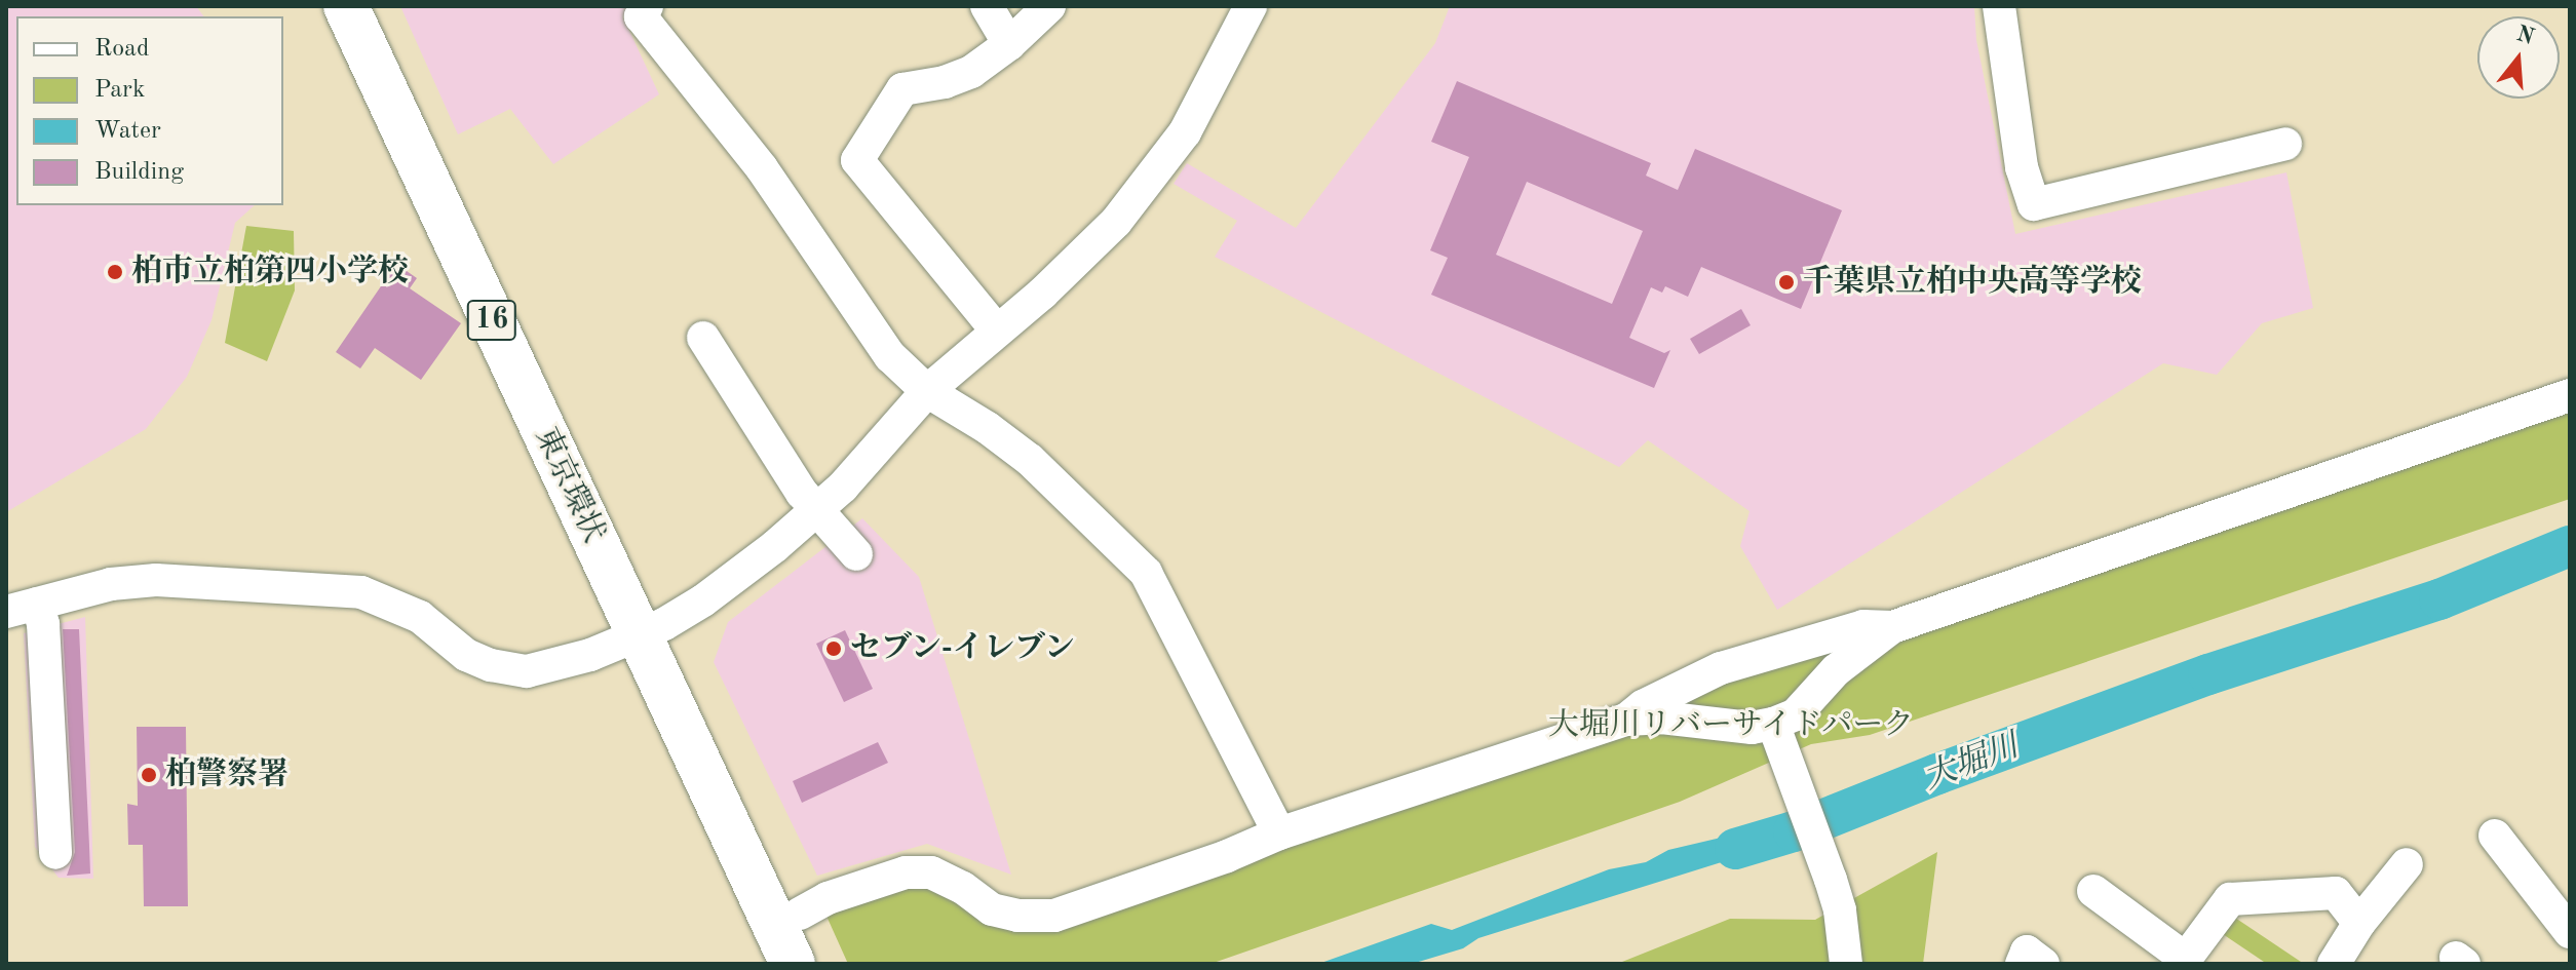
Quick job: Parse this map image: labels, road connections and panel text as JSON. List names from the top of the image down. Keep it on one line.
{"streets":{"highway":["16","東京環状"]},"water":["大堀川"],"parks":["大堀川リバーサイドパーク"],"places":["柏市立柏第四小学校","千葉県立柏中央高等学校","セブン-イレブン","柏警察署"],"legend":["Road","Park","Water","Building"],"north":"top"}
